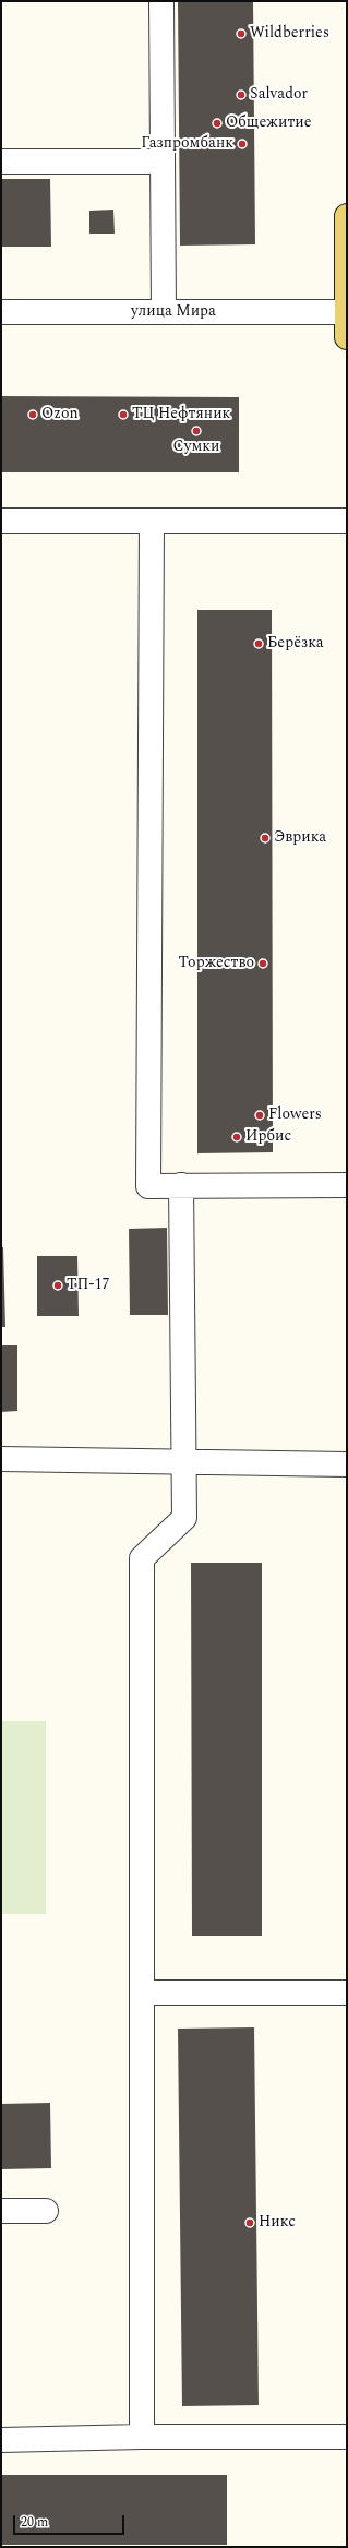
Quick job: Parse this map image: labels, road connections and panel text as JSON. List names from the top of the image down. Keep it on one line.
{"streets":{"street":["улица Мира"]},"places":["Wildberries","Salvador","Общежитие","Газпромбанк","Ozon","ТЦ Нефтяник","Сумки","Берёзка","Эврика","Торжество","Flowers","Ирбис","ТП-17","Никс"],"scale_bar":"20 m"}
